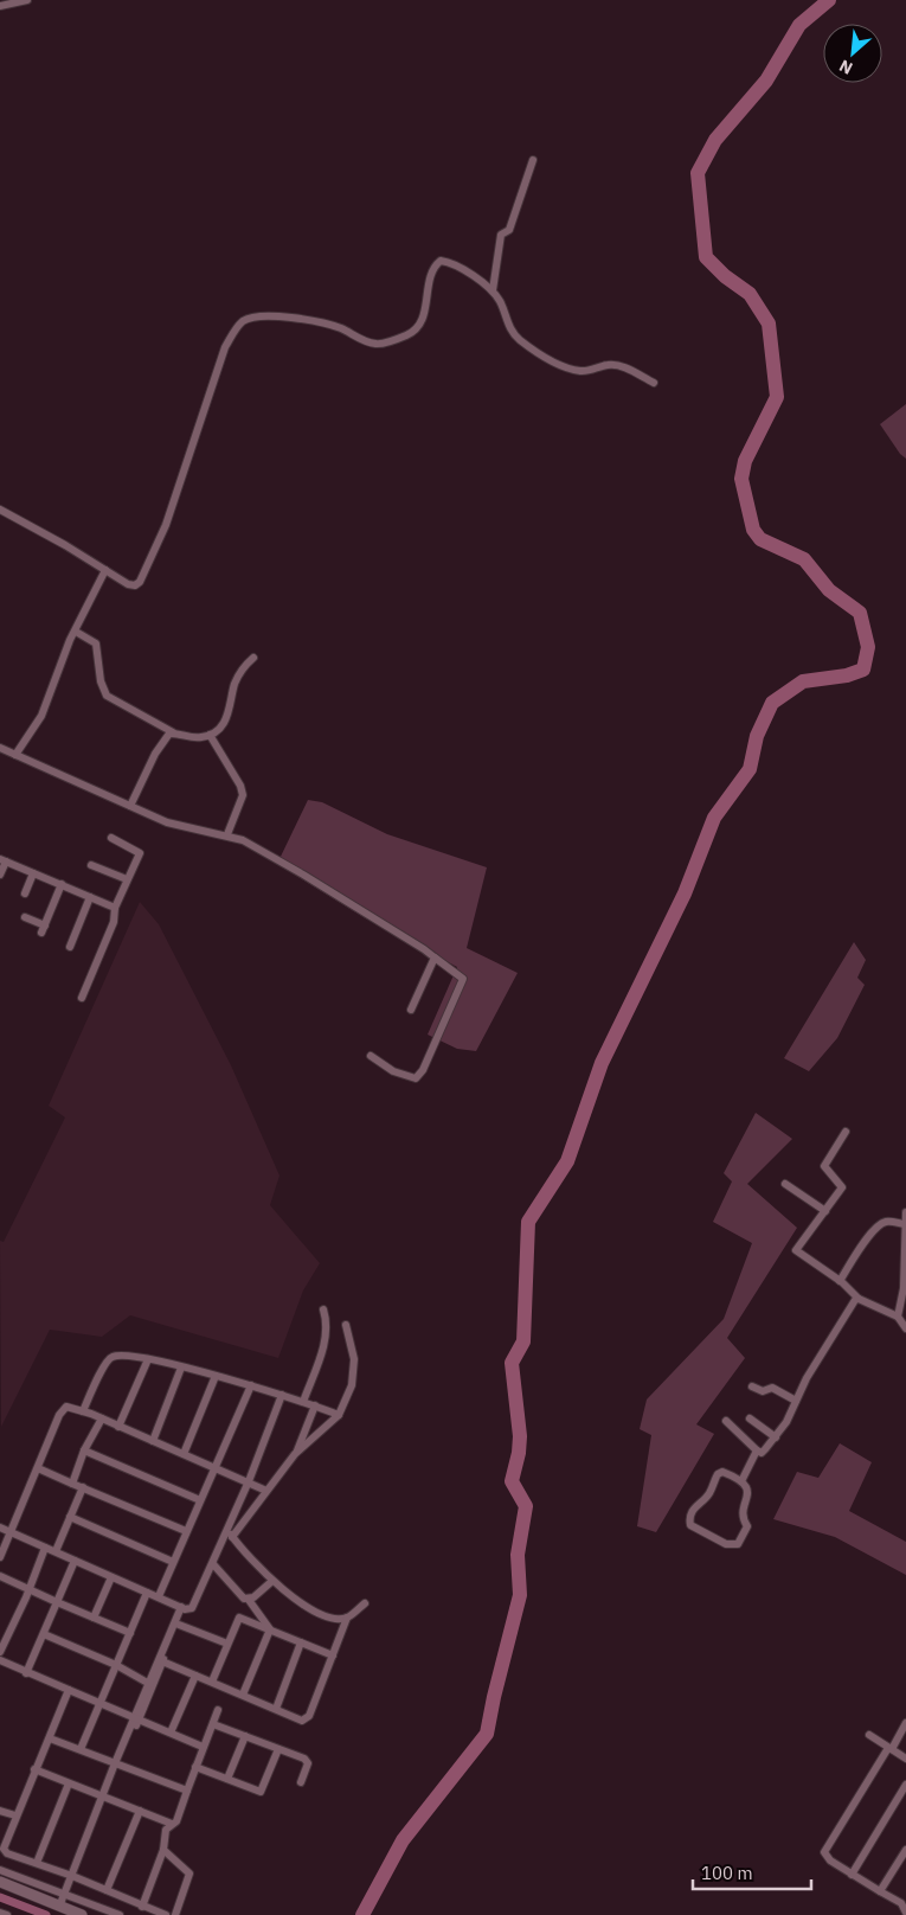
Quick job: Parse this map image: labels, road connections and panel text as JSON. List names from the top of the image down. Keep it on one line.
{"scale_bar":"100 m","north":"bottom left"}
